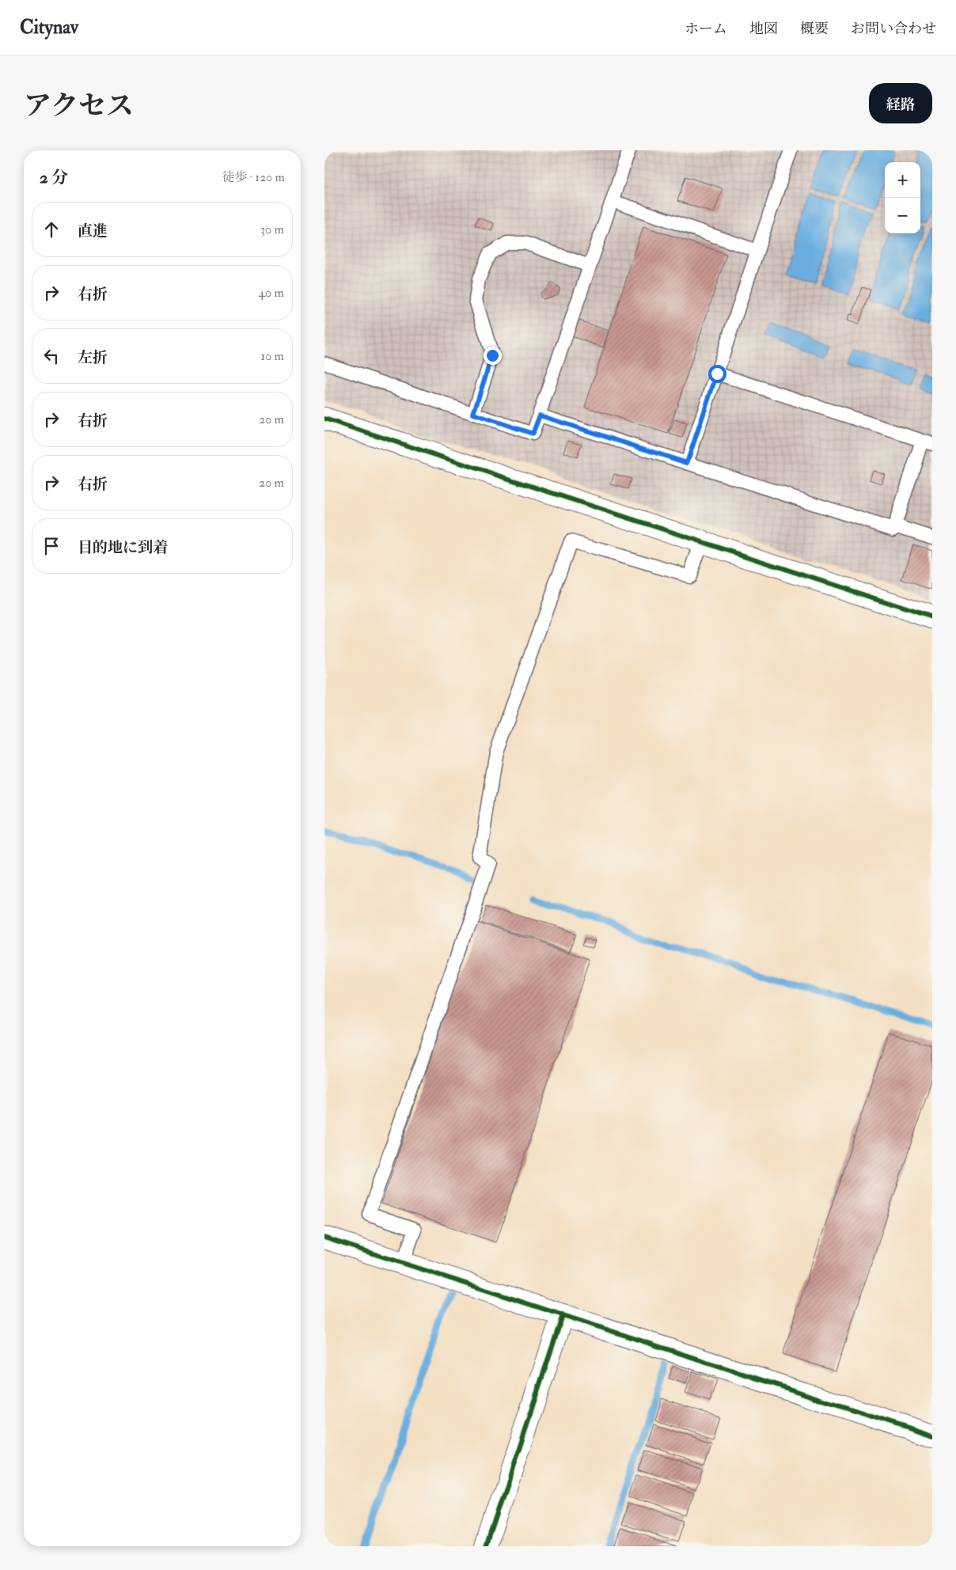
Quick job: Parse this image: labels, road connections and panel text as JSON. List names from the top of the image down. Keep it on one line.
{"page":{"header":"Citynav","nav":["ホーム","地図","概要","お問い合わせ"],"title":"アクセス","buttons":"経路","heading":["2 分","徒歩 · 120 m"],"map_buttons":["+","−"],"list":[["直進","30 m"],["右折","40 m"],["左折","10 m"],["右折","20 m"],["右折","20 m"],"目的地に到着"]}}
